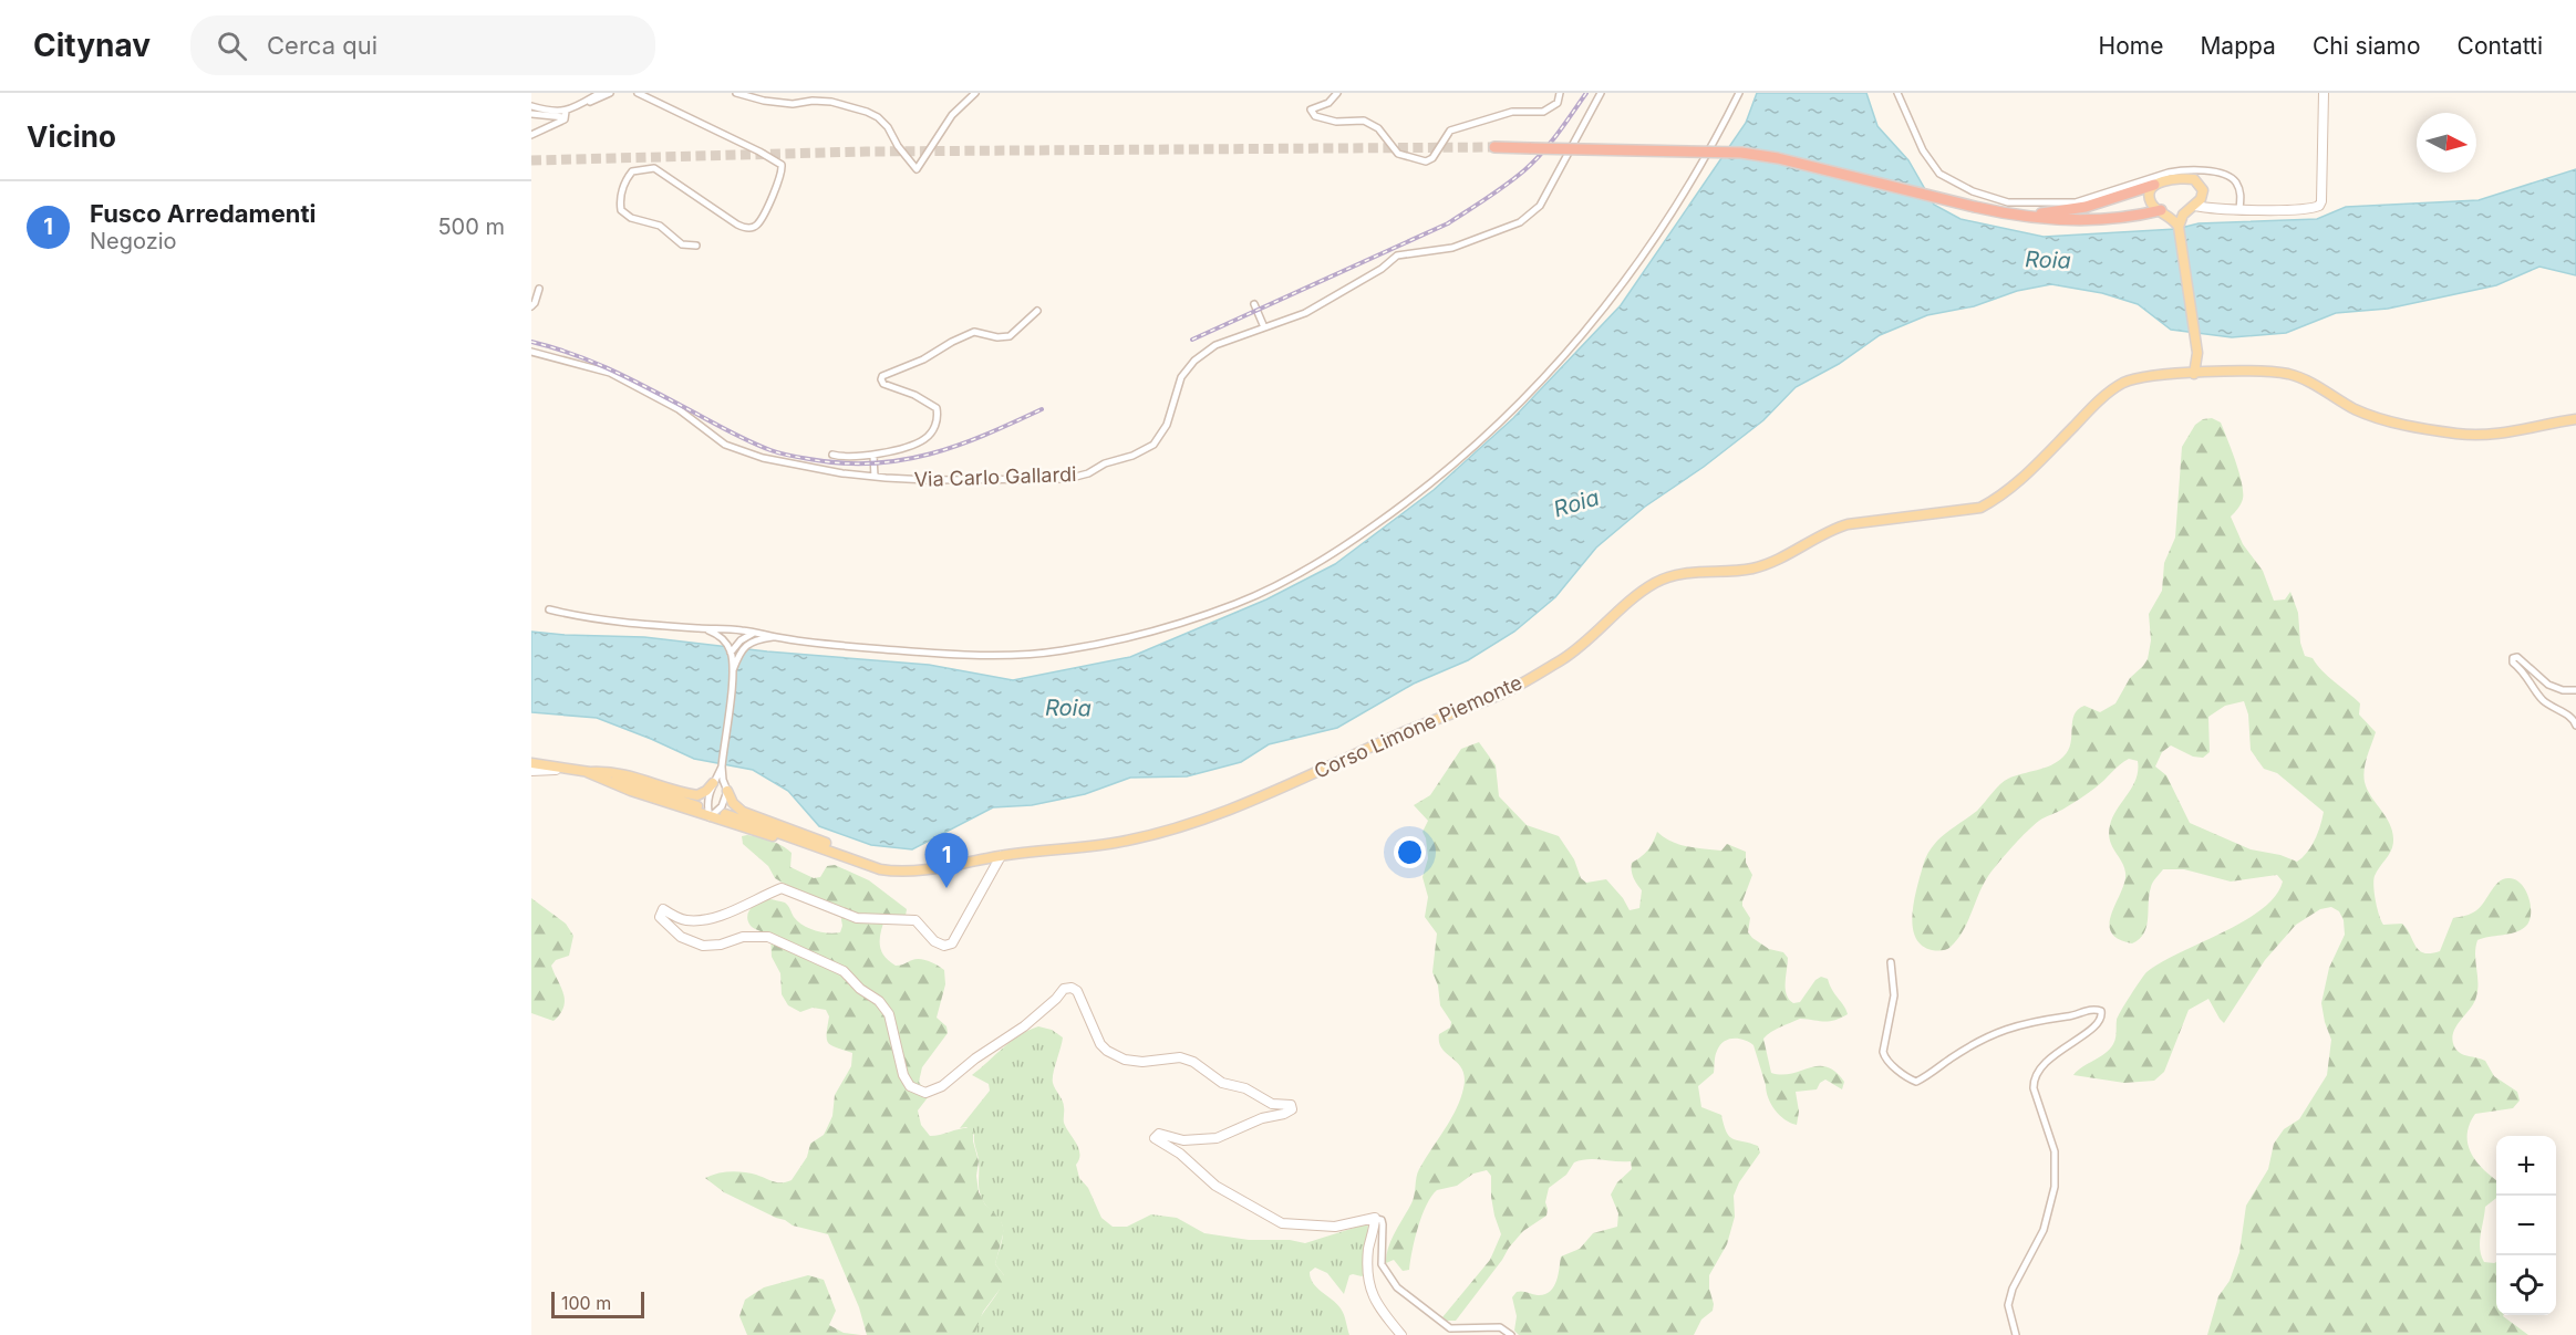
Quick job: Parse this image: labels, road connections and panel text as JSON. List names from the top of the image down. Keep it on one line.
{"streets":{"main road":["Corso Limone Piemonte"],"street":["Via Carlo Gallardi"]},"water":["Roia"],"scale_bar":"100 m","north":"right","page":{"header":"Citynav","search":"Cerca qui","nav":["Home","Mappa","Chi siamo","Contatti"],"heading":"Vicino","list":[{"mark":"1","name":"Fusco Arredamenti","note":"Negozio","value":"500 m"}],"pins":"1","map_buttons":["+","−"],"scale":"100 m"}}
